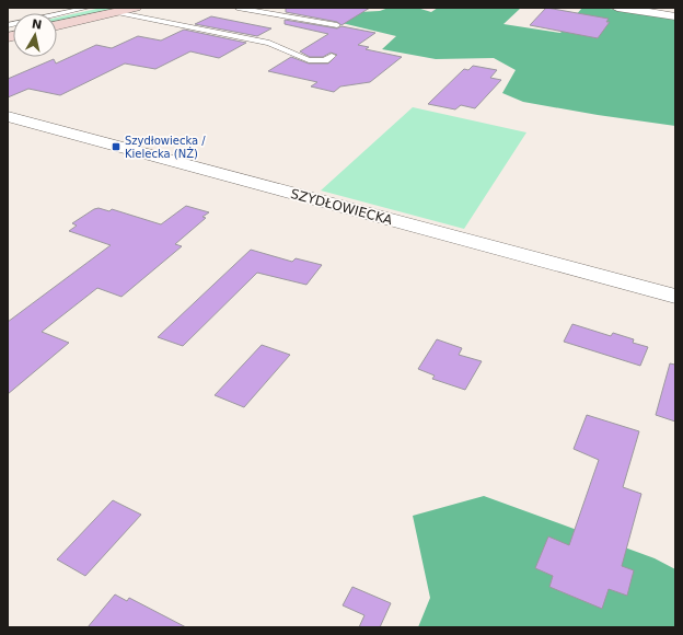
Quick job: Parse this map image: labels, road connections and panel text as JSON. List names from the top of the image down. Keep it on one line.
{"streets":{"street":["SZYDŁOWIECKA"]},"places":{"transit":["Szydłowiecka / Kielecka (NŻ)"]},"north":"top"}
